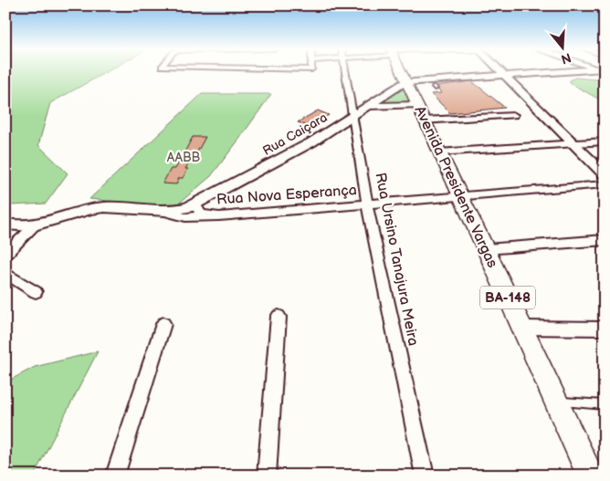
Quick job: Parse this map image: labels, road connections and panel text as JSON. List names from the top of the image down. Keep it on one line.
{"streets":{"main road":["Avenida Presidente Vargas","BA-148"],"street":["Rua Caiçara","Rua Nova Esperança","Rua Ursino Tanajura Meira"]},"crossings":[["Rua Caiçara","Avenida Presidente Vargas"],["Rua Caiçara","Rua Nova Esperança"],["Rua Caiçara","Rua Ursino Tanajura Meira"],["Avenida Presidente Vargas","Rua Nova Esperança"],["Rua Nova Esperança","Rua Ursino Tanajura Meira"]],"parks":["AABB"],"north":"bottom"}
